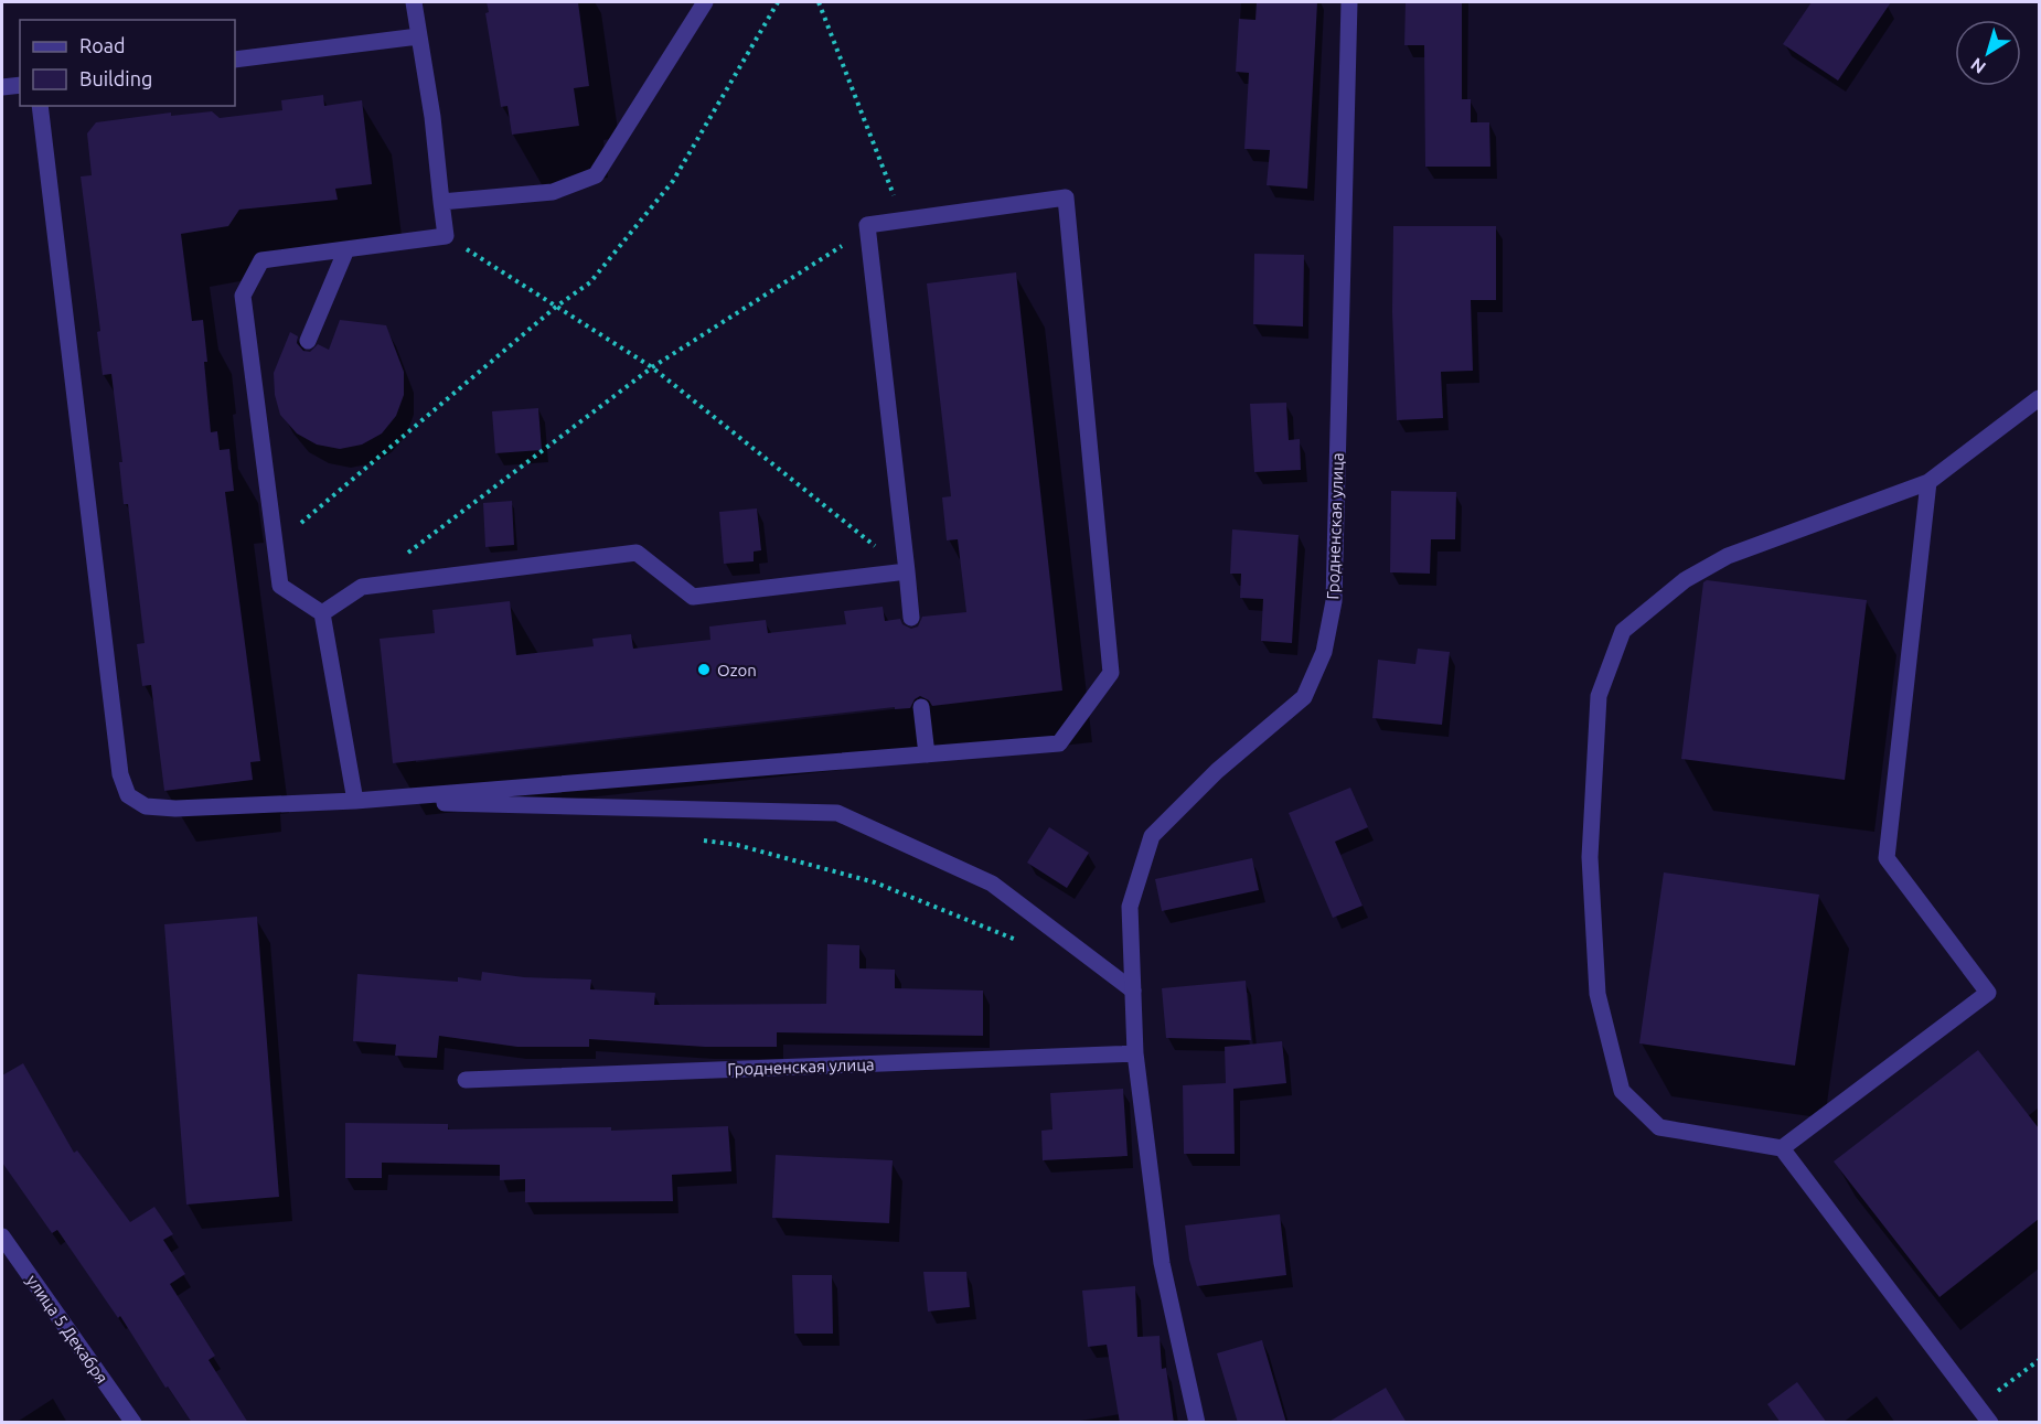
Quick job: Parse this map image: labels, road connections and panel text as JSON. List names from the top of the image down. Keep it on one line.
{"streets":{"street":["Гродненская улица","улица 5 Декабря"]},"places":["Ozon"],"legend":["Road","Building"],"north":"bottom left"}
